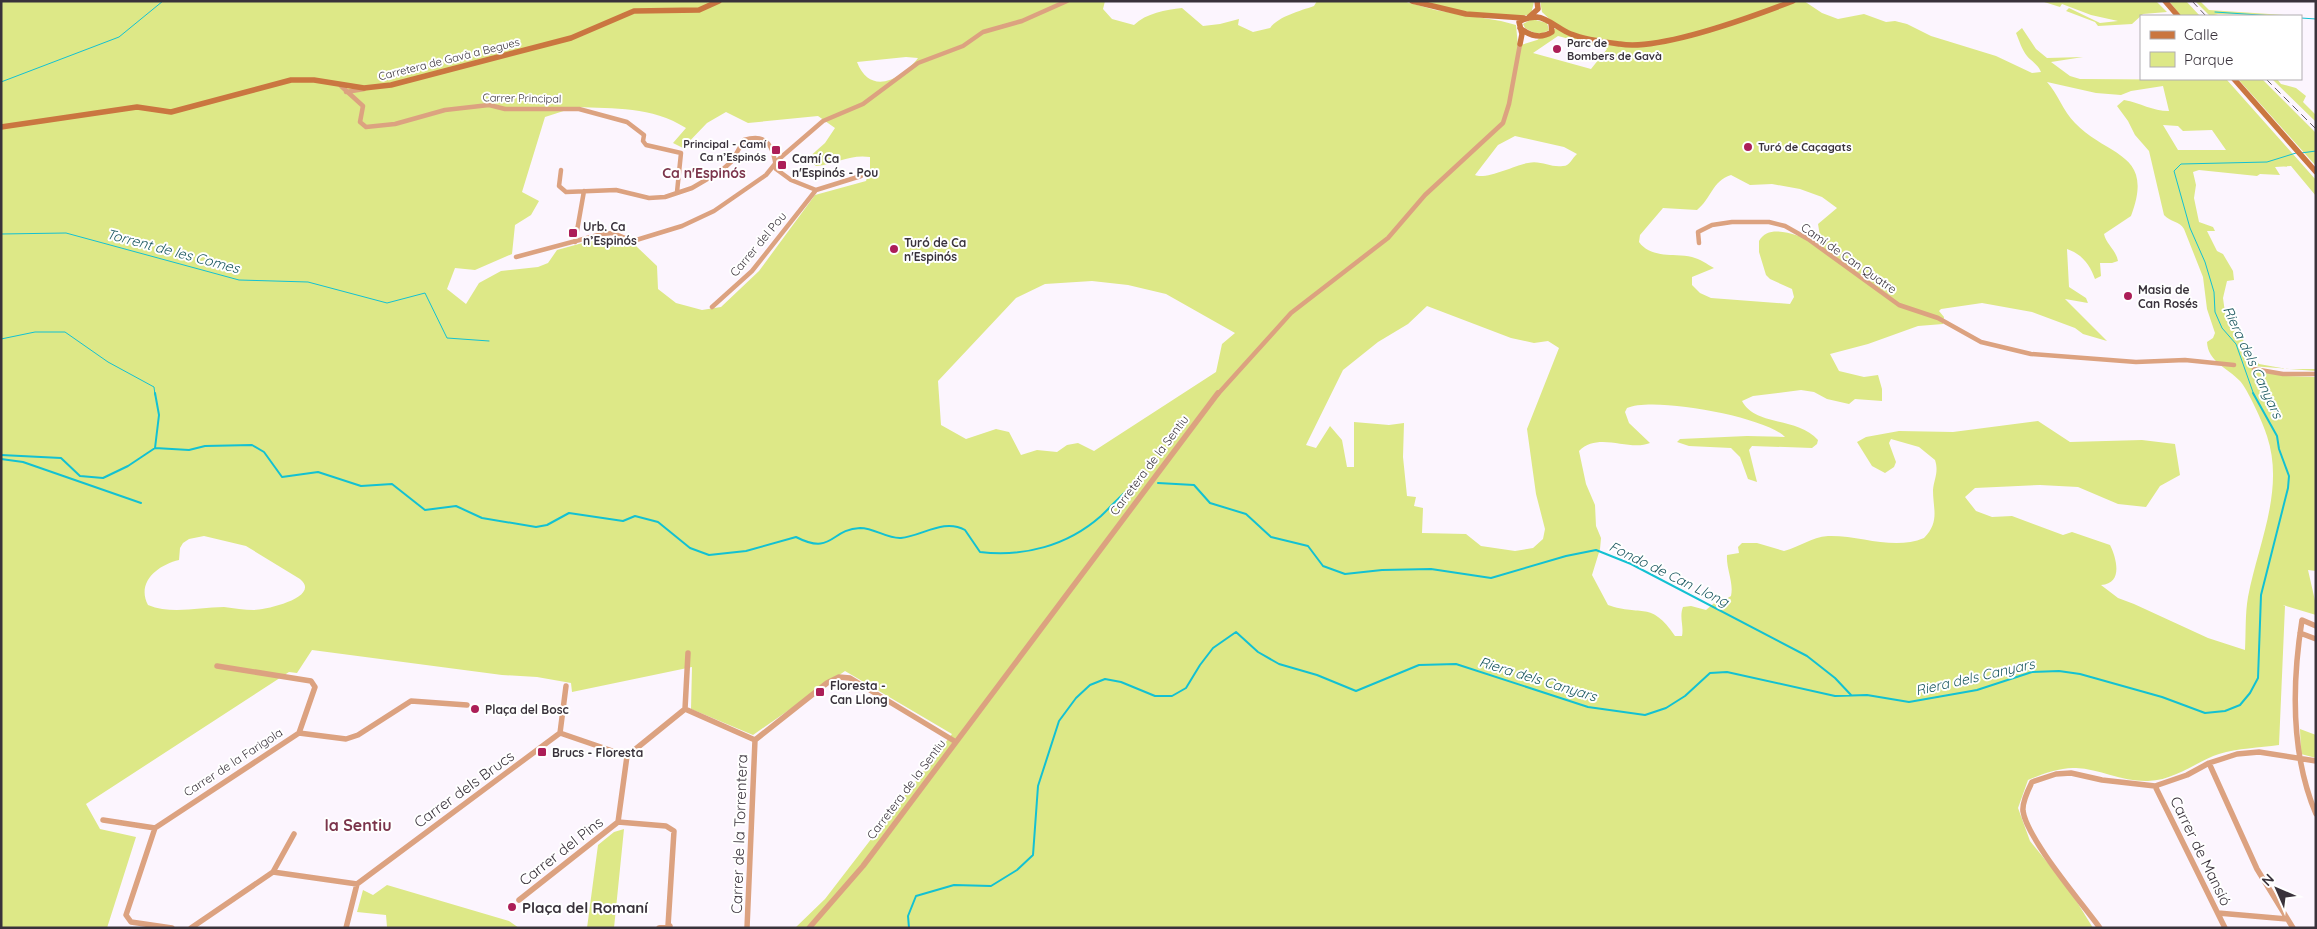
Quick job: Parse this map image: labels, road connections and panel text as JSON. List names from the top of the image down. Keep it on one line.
{"streets":{"main road":["Carretera de Gavà a Begues","Carretera de la Sentiu"],"street":["Carrer Principal","Carrer del Pou","Camí de Can Quatre","Carrer de la Farigola","Carrer dels Brucs","Carrer de la Torrentera","Carrer del Pins","Carrer de Mansió"]},"crossings":[["Carretera de Gavà a Begues","Carrer Principal"]],"districts":["Ca n'Espinós","la Sentiu"],"water":["Torrent de les Comes","Riera dels Canyars","Fondo de Can Llong"],"places":{"other":["Parc de Bombers de Gavà","Turó de Caçagats","Turó de Ca n'Espinós","Masia de Can Rosés","Plaça del Bosc","Plaça del Romaní"],"transit":["Principal - Camí Ca n’Espinós","Camí Ca n'Espinós - Pou","Urb. Ca n’Espinós","Floresta - Can Llong","Brucs - Floresta"]},"legend":["Calle","Parque"],"north":"top left"}
